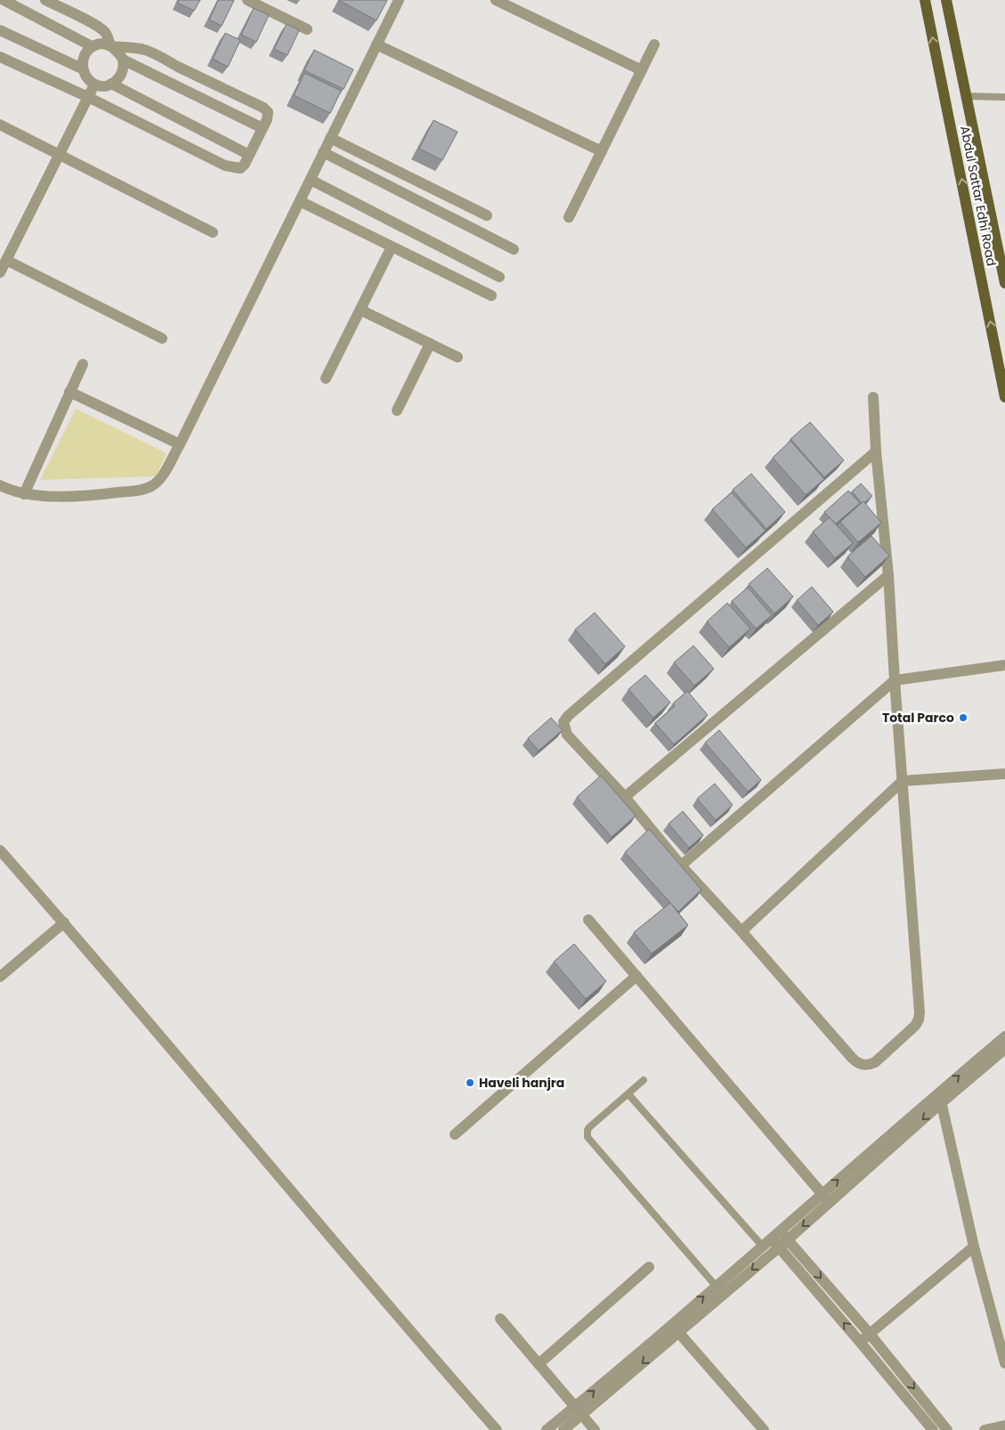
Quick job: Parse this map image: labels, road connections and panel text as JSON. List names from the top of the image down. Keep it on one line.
{"streets":{"main road":["Abdul Sattar Edhi Road"]},"places":["Total Parco","Haveli hanjra"]}
